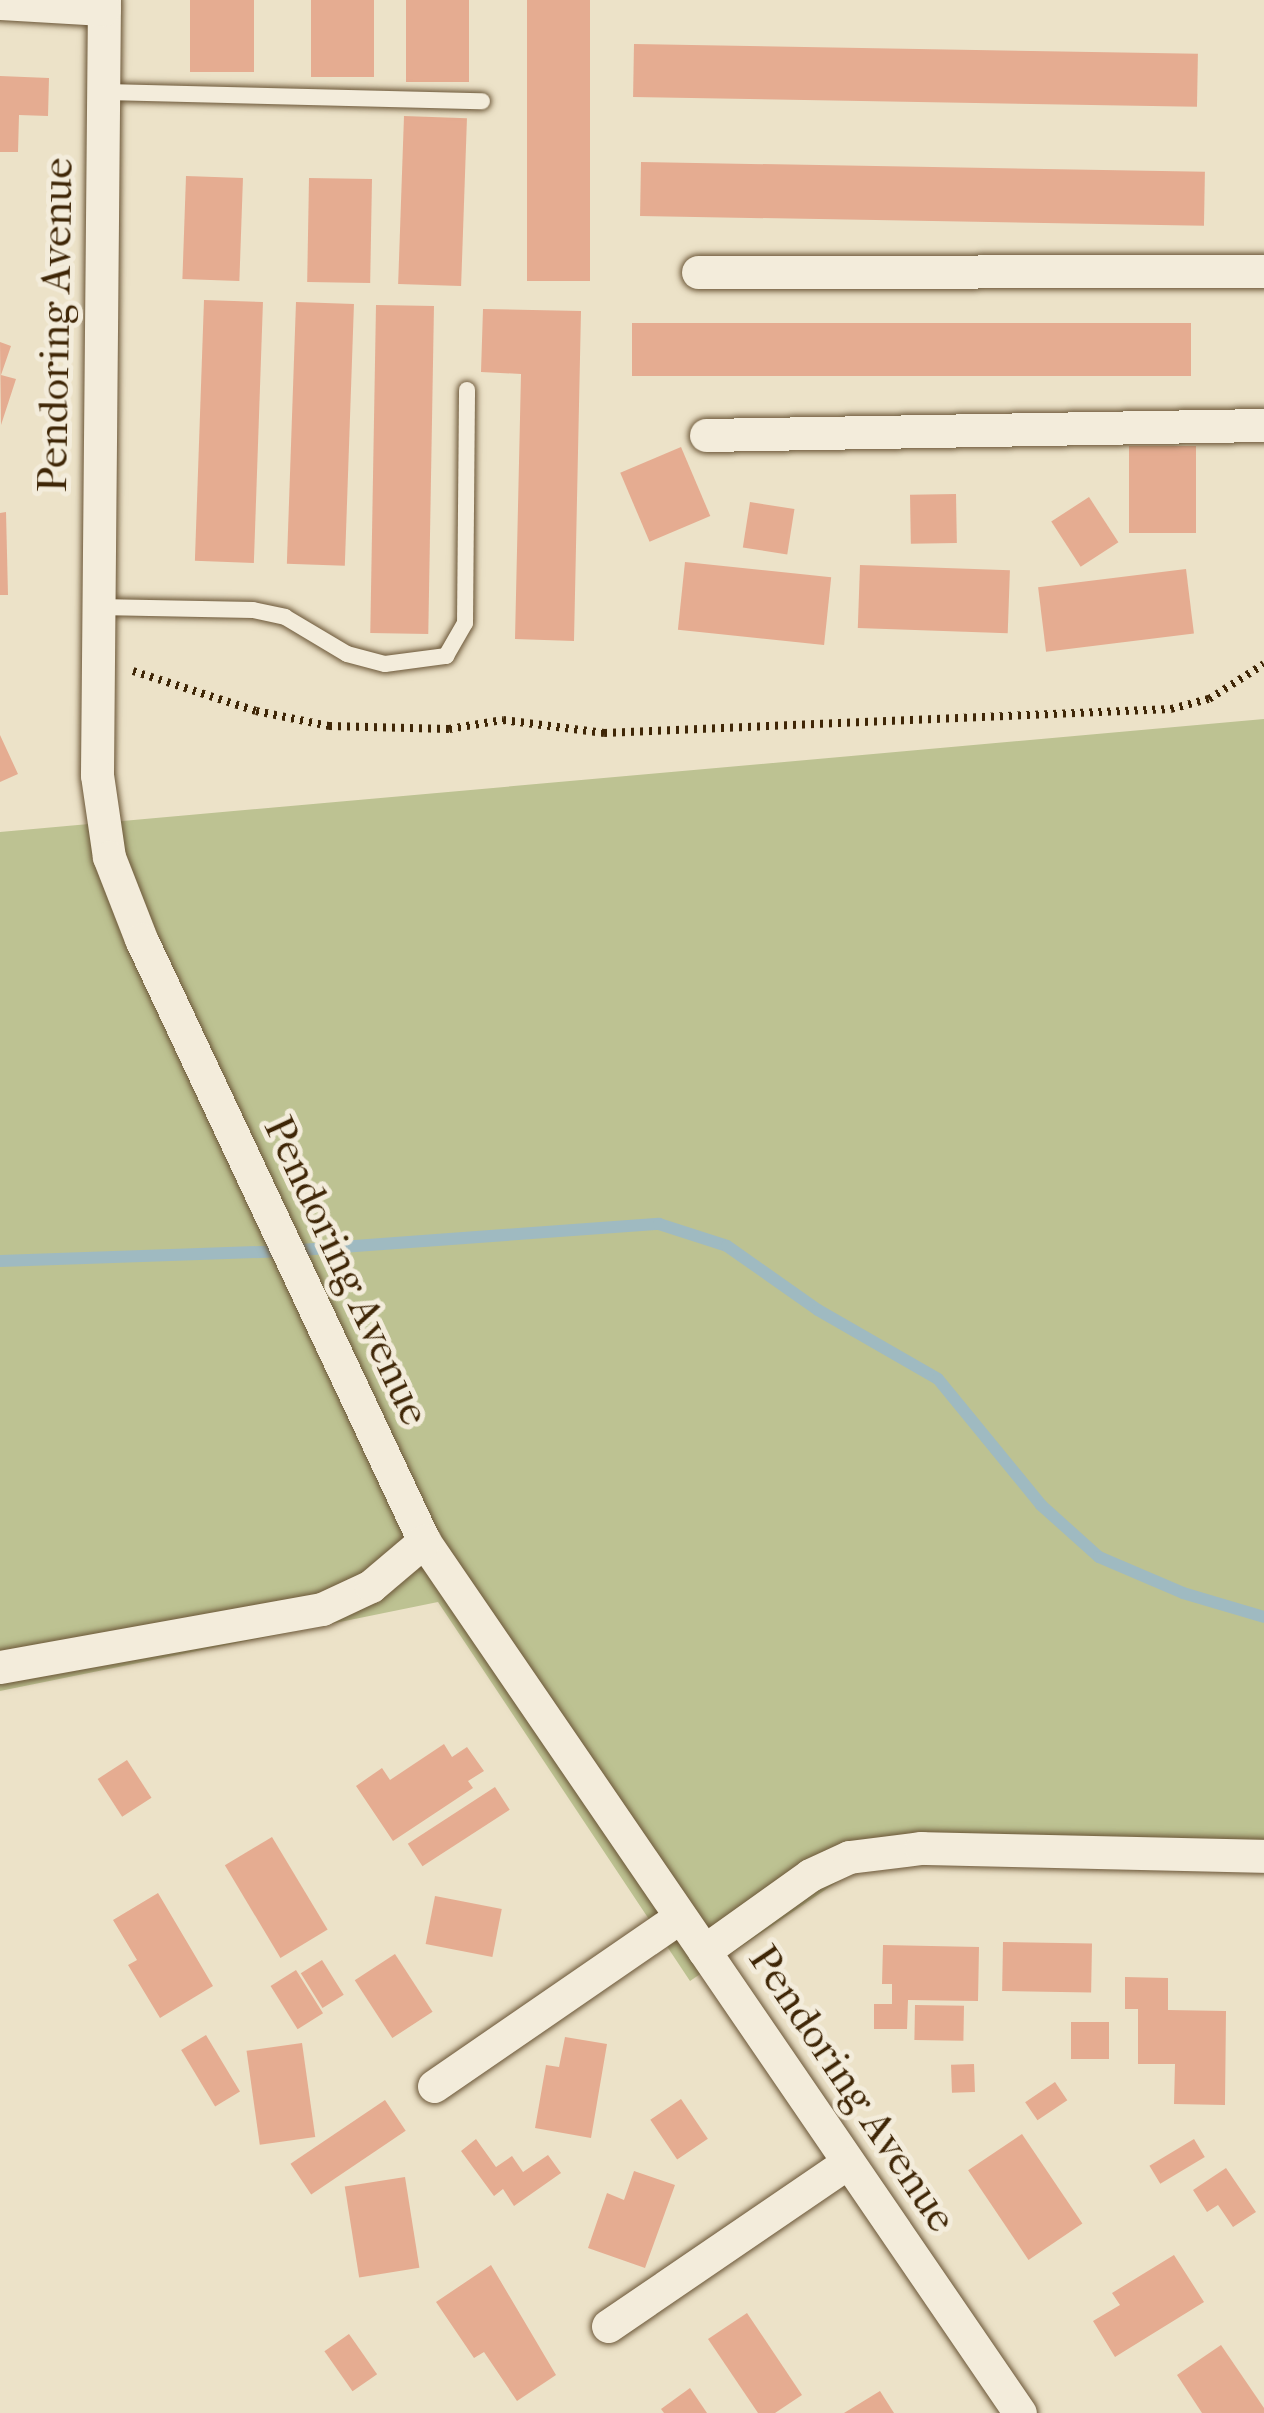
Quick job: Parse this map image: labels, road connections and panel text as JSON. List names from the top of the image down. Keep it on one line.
{"streets":{"street":["Pendoring Avenue"]}}
